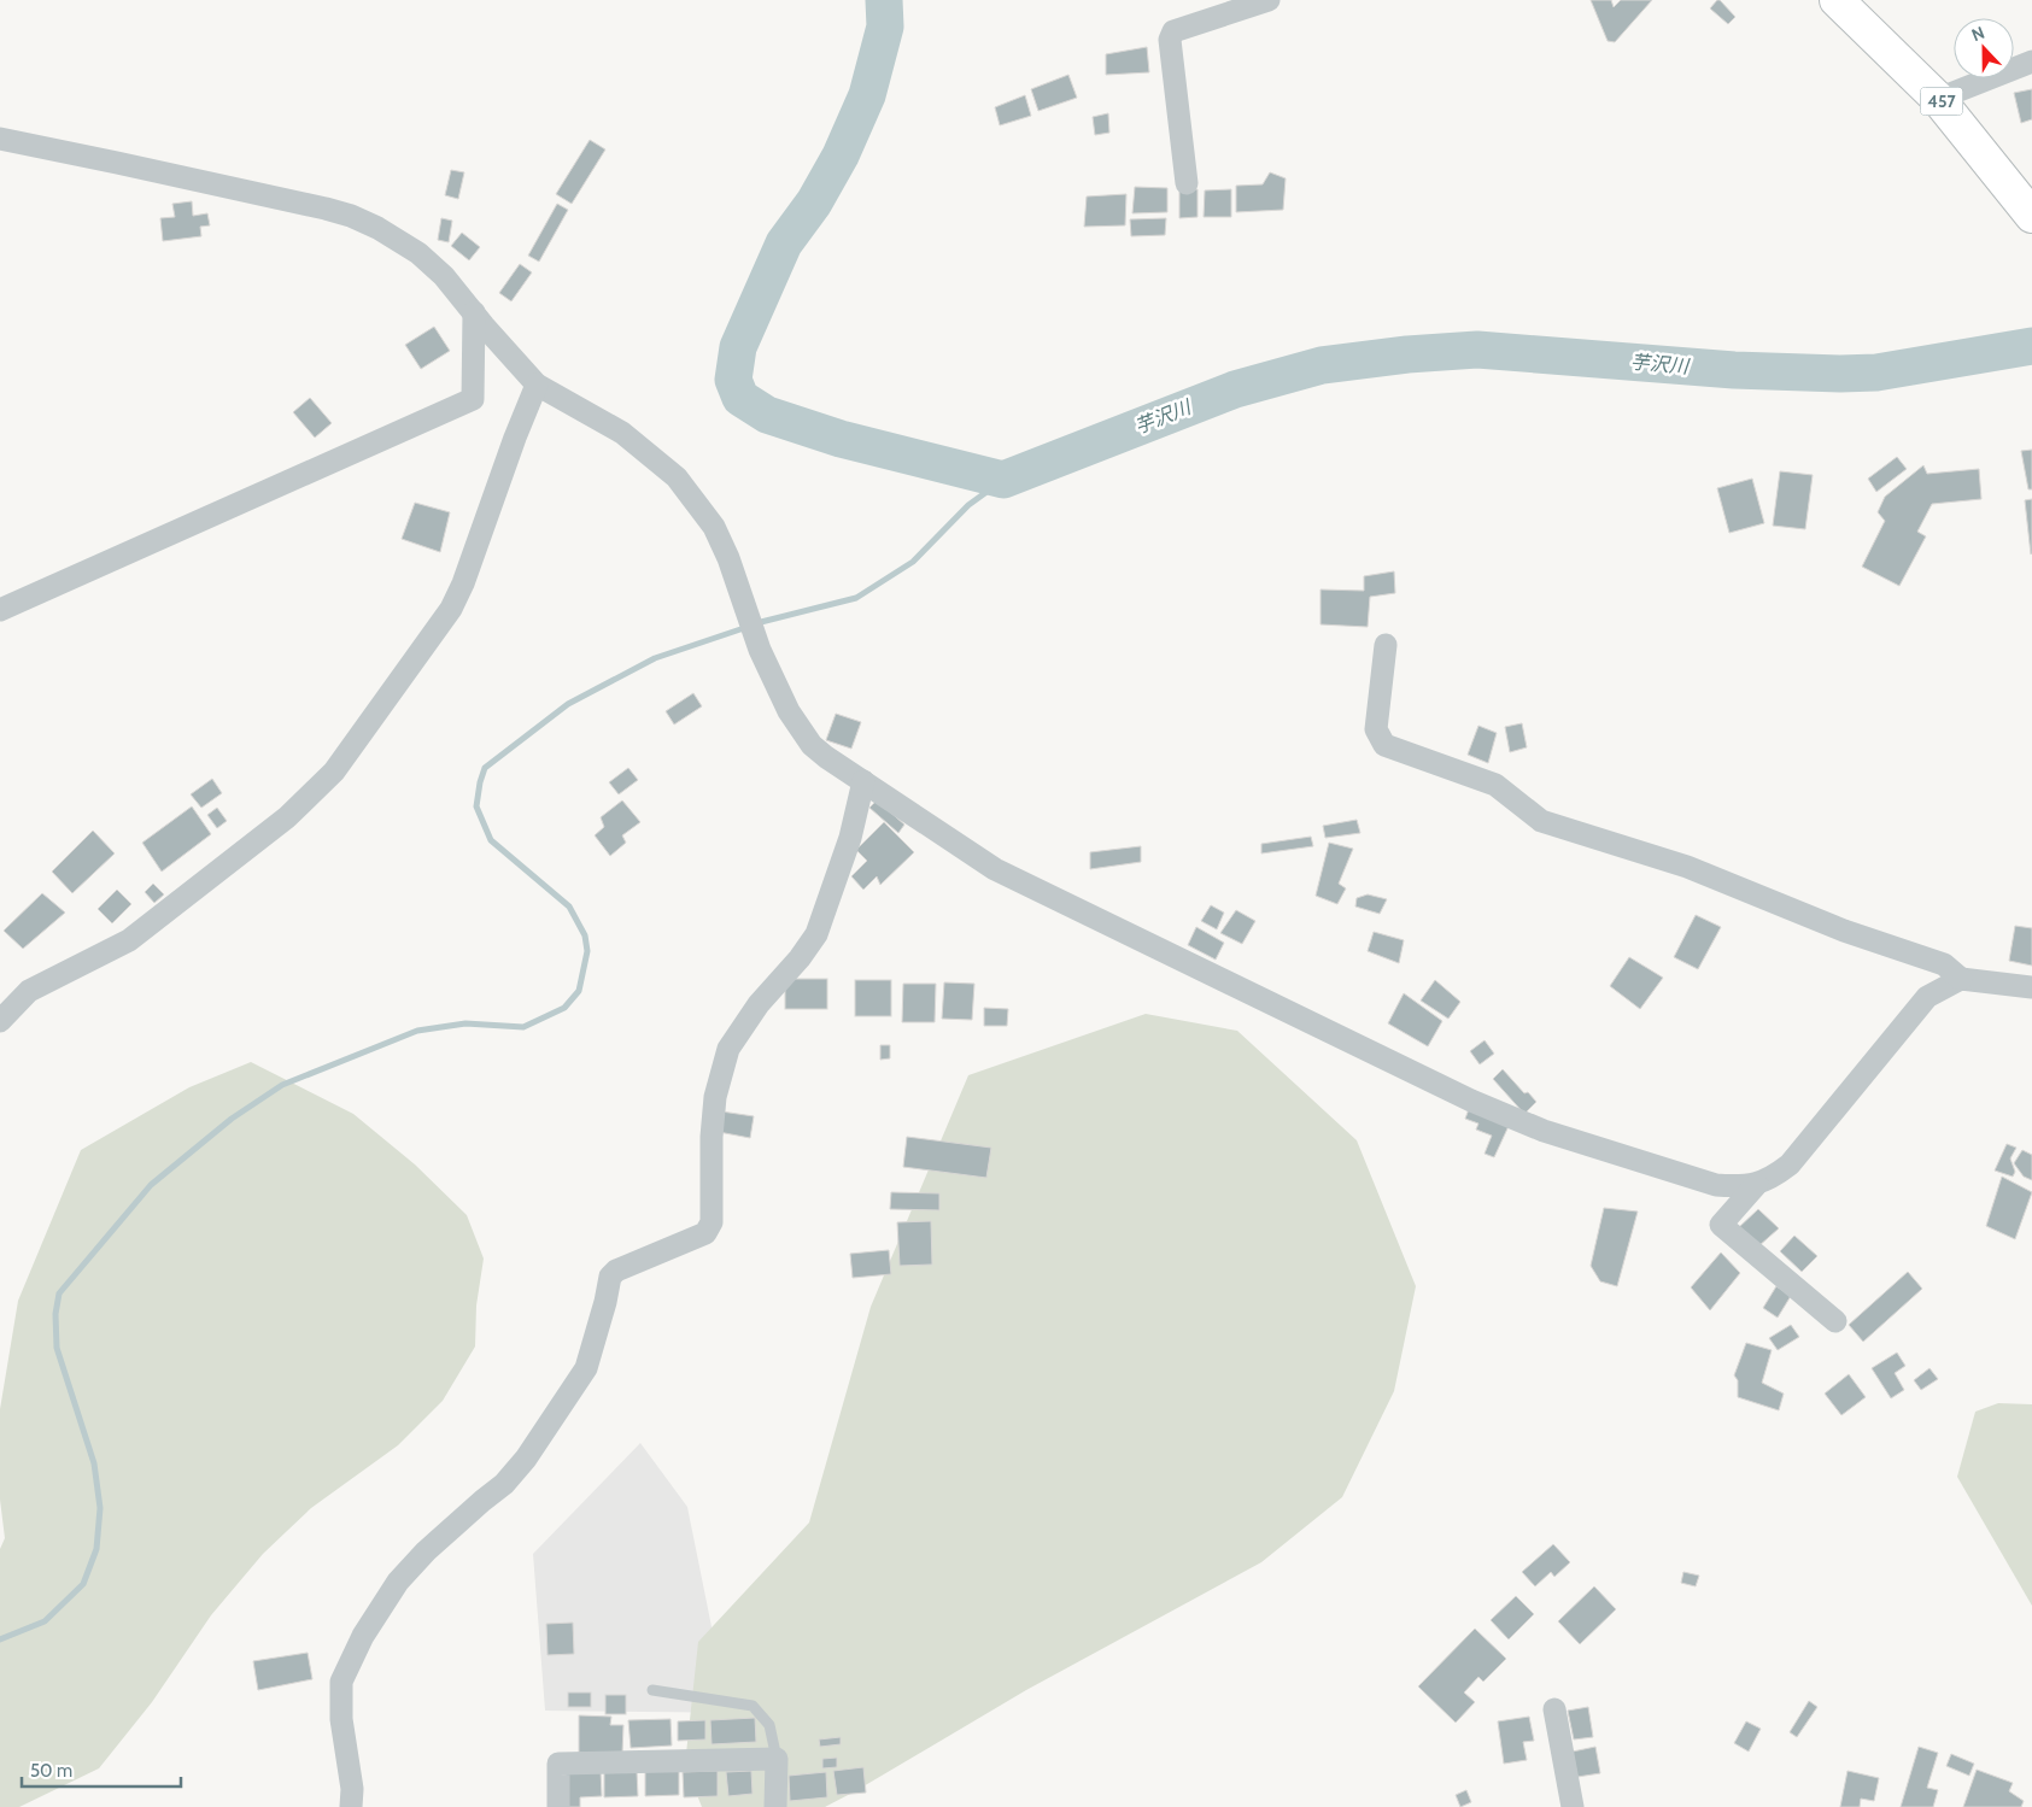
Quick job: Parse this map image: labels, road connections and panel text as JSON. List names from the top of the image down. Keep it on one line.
{"streets":{"highway":["457"]},"water":["芋沢川"],"scale_bar":"50 m","north":"top"}
